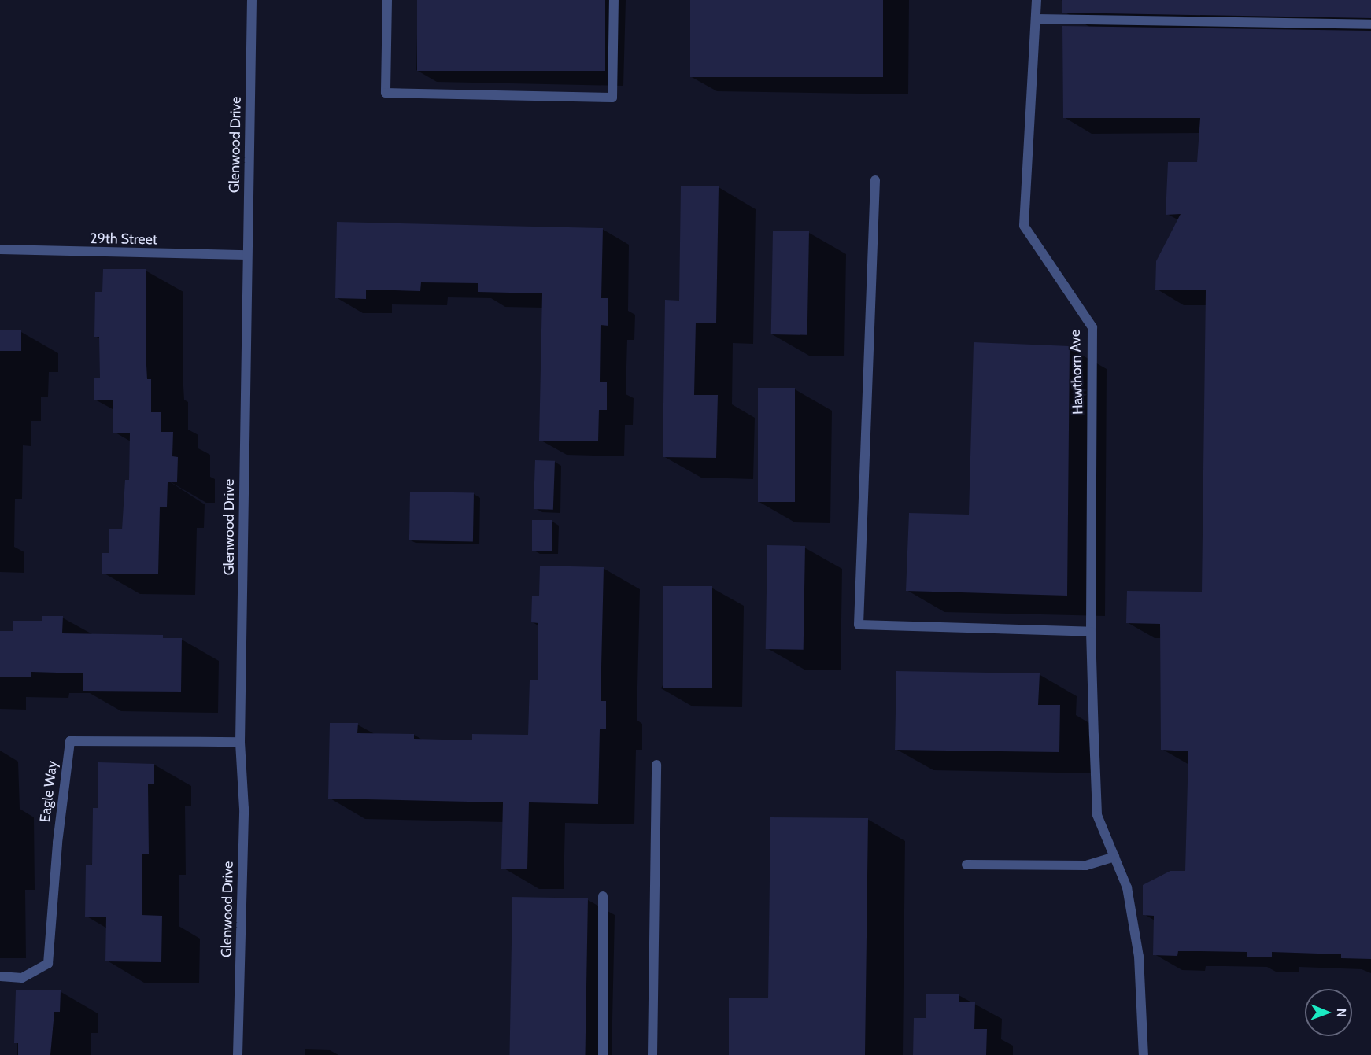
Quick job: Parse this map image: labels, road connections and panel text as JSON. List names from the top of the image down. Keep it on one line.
{"streets":{"street":["Glenwood Drive","29th Street","Hawthorn Ave","Eagle Way"]},"crossings":[["Glenwood Drive","29th Street"],["Glenwood Drive","Eagle Way"]],"north":"right"}
